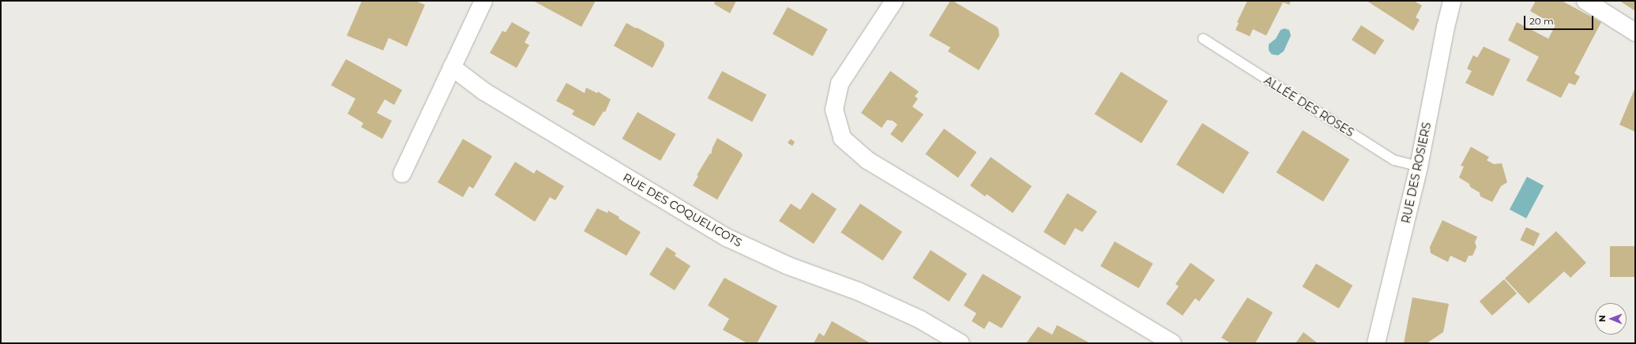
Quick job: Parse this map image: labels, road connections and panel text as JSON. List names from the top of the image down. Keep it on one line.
{"streets":{"street":["RUE DES ROSIERS","RUE DES COQUELICOTS"],"lane":["ALLÉE DES ROSES"]},"crossings":[["ALLÉE DES ROSES","RUE DES ROSIERS"]],"scale_bar":"20 m","north":"left"}
